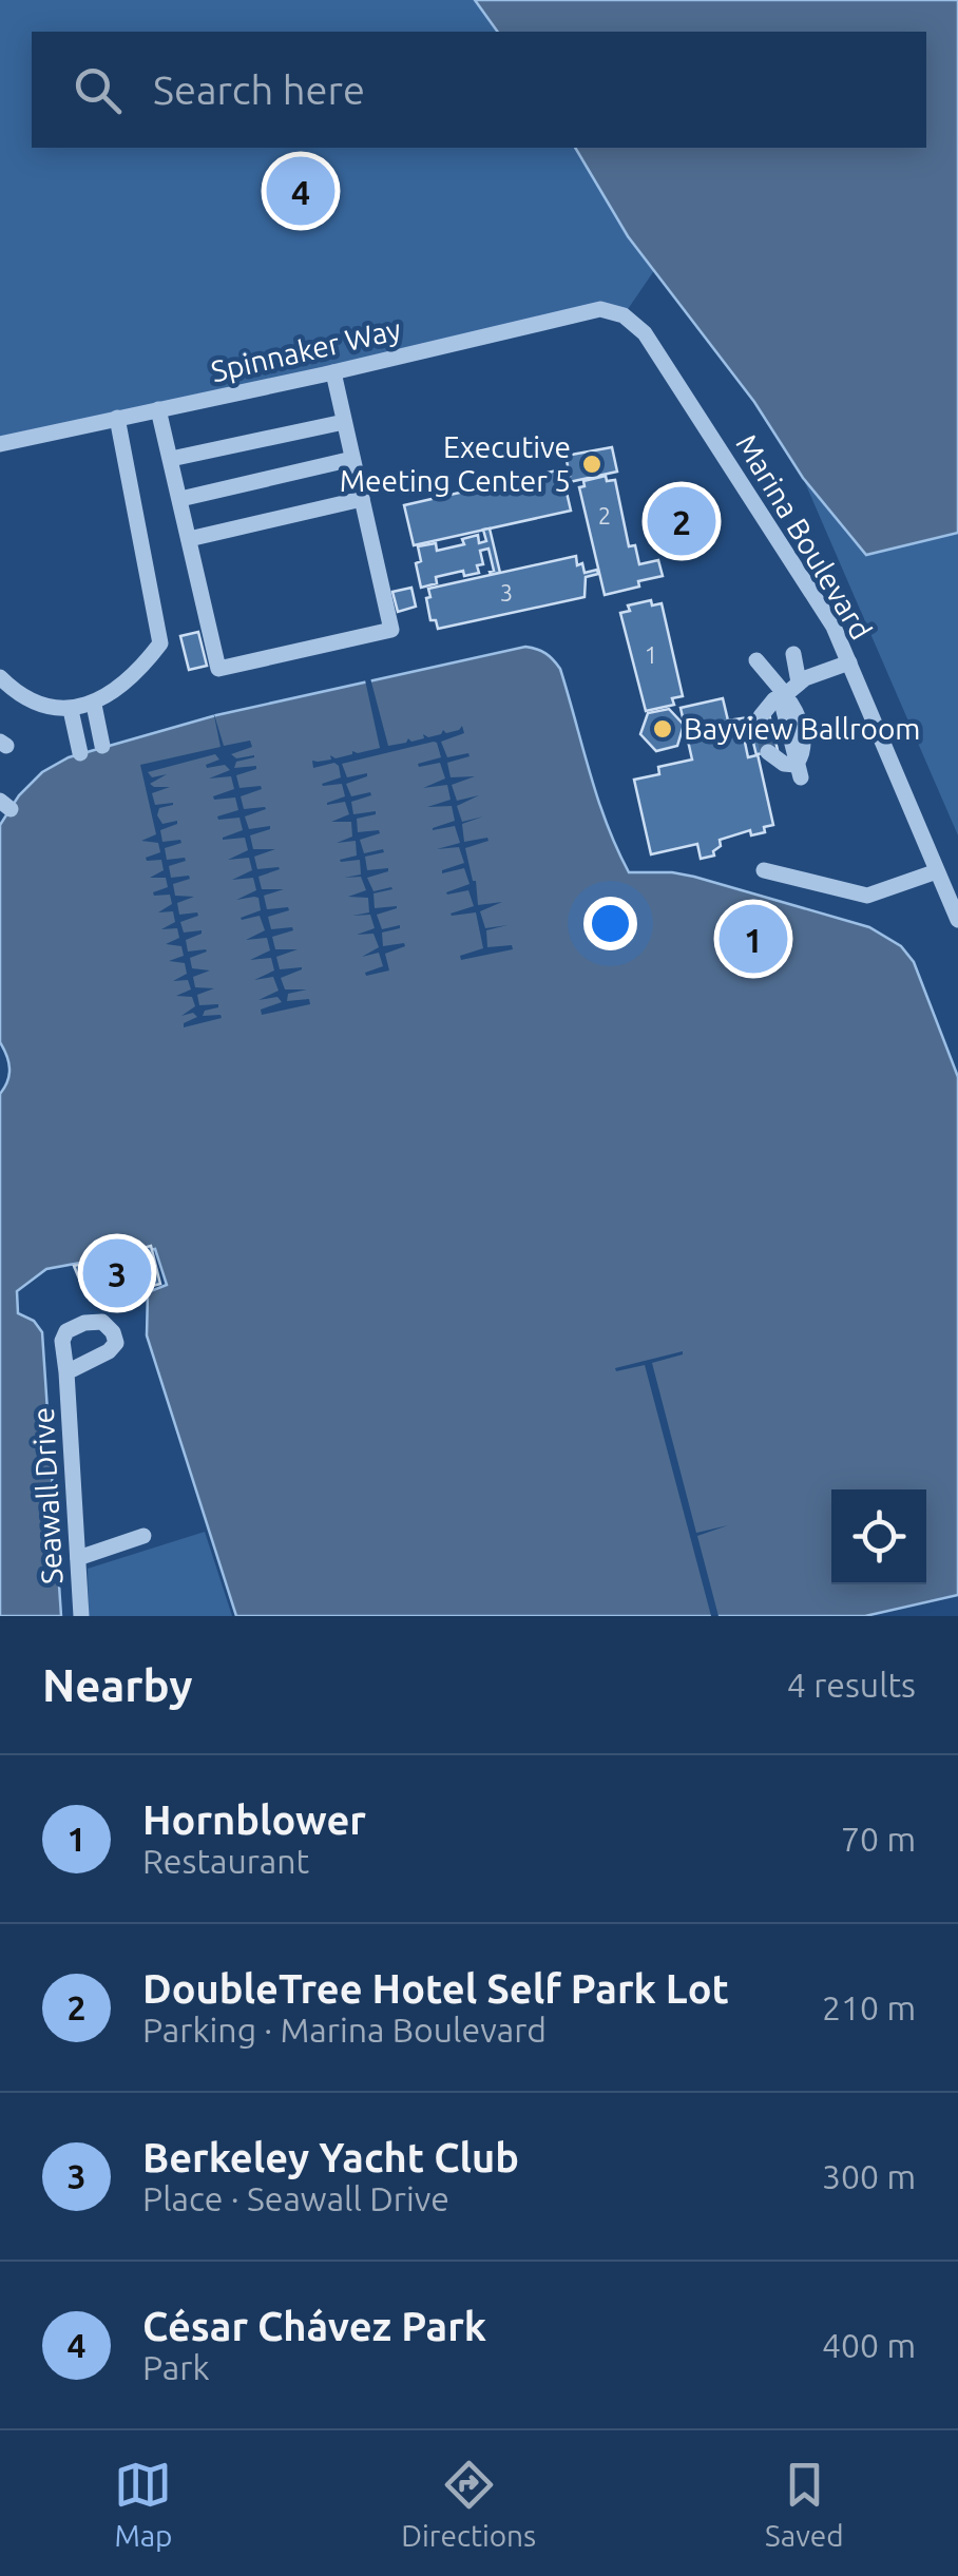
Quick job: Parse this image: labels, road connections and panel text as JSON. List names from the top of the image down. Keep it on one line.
{"streets":{"street":["Spinnaker Way","Marina Boulevard","Seawall Drive"]},"crossings":[["Spinnaker Way","Marina Boulevard"]],"places":["Executive Meeting Center 5","Bayview Ballroom"],"house_numbers":["2","3","1"],"page":{"search":"Search here","pins":["4","2","1","3"],"heading":["Nearby","4 results"],"list":[{"mark":"1","name":"Hornblower","note":"Restaurant","value":"70 m"},{"mark":"2","name":"DoubleTree Hotel Self Park Lot","note":"Parking · Marina Boulevard","value":"210 m"},{"mark":"3","name":"Berkeley Yacht Club","note":"Place · Seawall Drive","value":"300 m"},{"mark":"4","name":"César Chávez Park","note":"Park","value":"400 m"}],"nav":["Map","Directions","Saved"]}}
